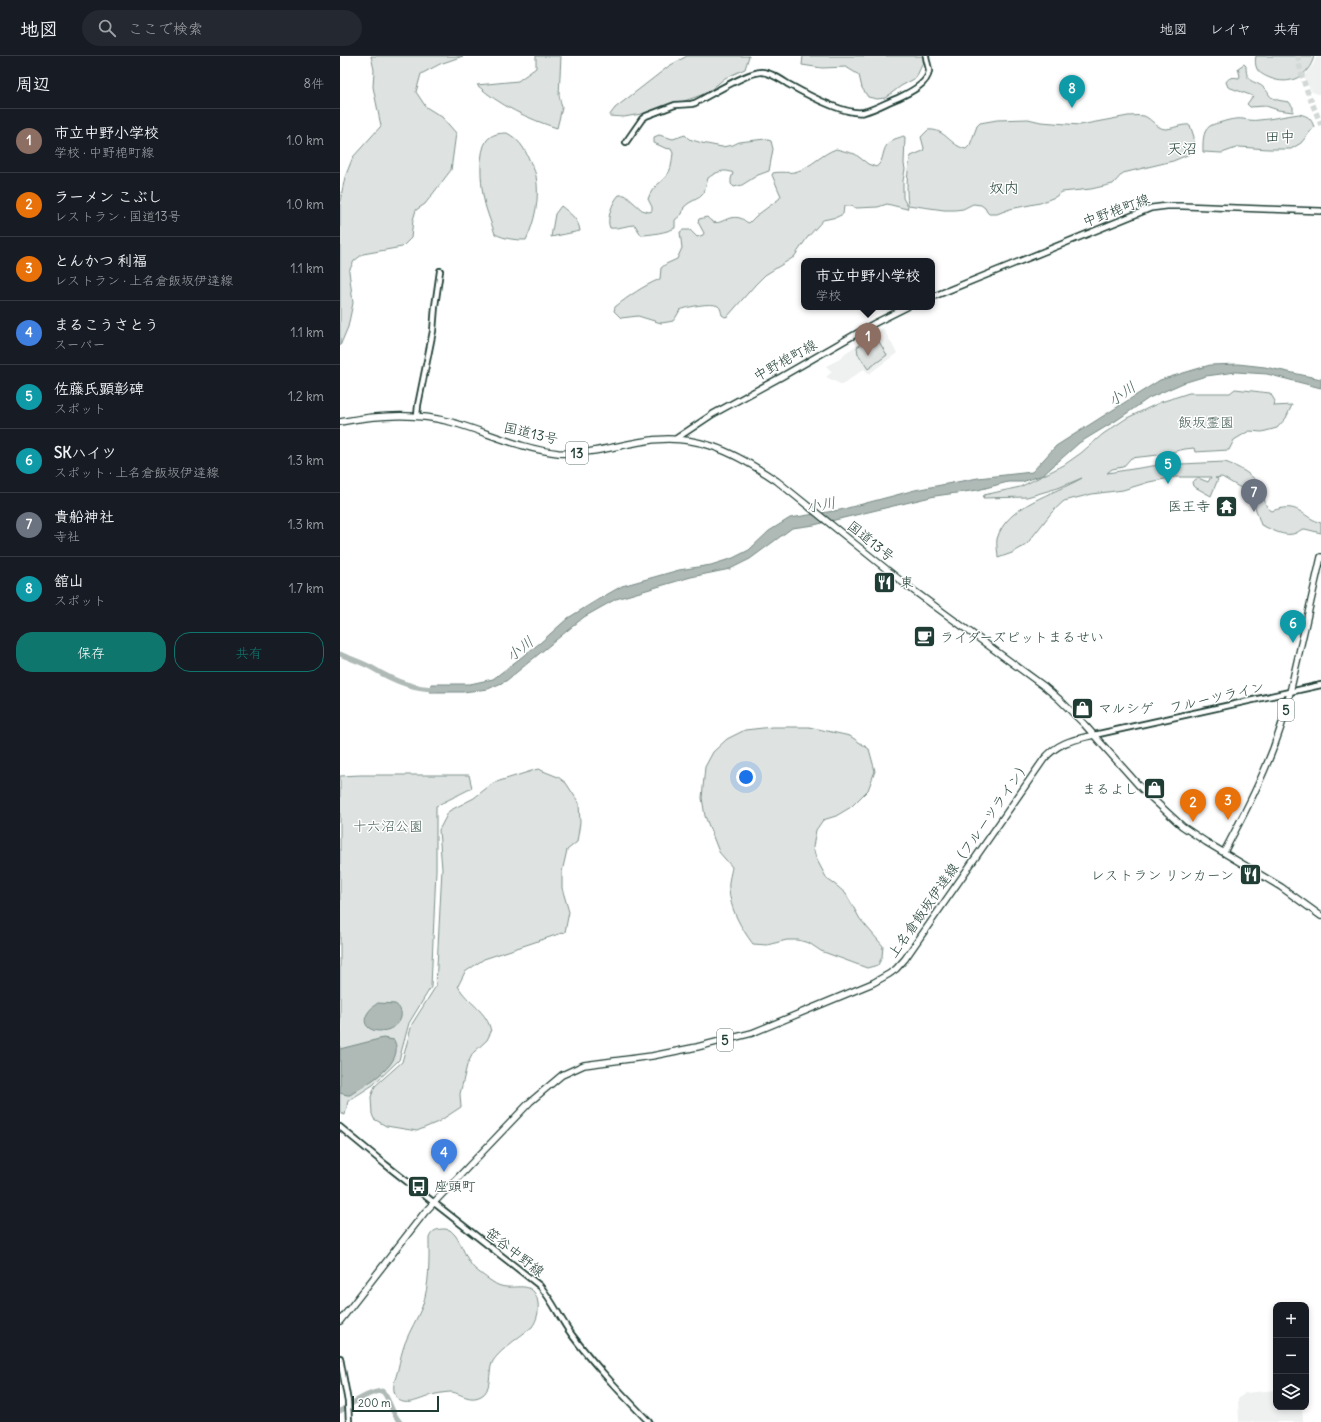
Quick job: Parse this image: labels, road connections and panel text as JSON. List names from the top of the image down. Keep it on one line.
{"streets":{"main road":["中野梍町線","国道13号","13","5","上名倉飯坂伊達線（フルーツライン）"],"street":["フルーツライン","笹谷中野線"]},"crossings":[["中野梍町線","国道13号"],["国道13号","フルーツライン"],["国道13号","5"],["国道13号","上名倉飯坂伊達線（フルーツライン）"],["フルーツライン","5"],["フルーツライン","上名倉飯坂伊達線（フルーツライン）"],["上名倉飯坂伊達線（フルーツライン）","笹谷中野線"]],"districts":["田中","天沼","奴内"],"water":["小川"],"parks":["飯坂霊園","十六沼公園"],"places":{"temple":["医王寺"],"restaurant":["東","レストラン リンカーン"],"cafe":["ライダーズピットまるせい"],"shop":["マルシゲ","まるよし"],"bus stop":["座頭町"]},"scale_bar":"200 m","page":{"header":"地図","search":"ここで検索","nav":["地図","レイヤ","共有"],"heading":["周辺","8件"],"pins":["8","1","5","7","6","3","2","4"],"list":[{"mark":"1","name":"市立中野小学校","note":"学校 · 中野梍町線","value":"1.0 km"},{"mark":"2","name":"ラーメン こぶし","note":"レストラン · 国道13号","value":"1.0 km"},{"mark":"3","name":"とんかつ 利福","note":"レストラン · 上名倉飯坂伊達線","value":"1.1 km"},{"mark":"4","name":"まるこうさとう","note":"スーパー","value":"1.1 km"},{"mark":"5","name":"佐藤氏顕彰碑","note":"スポット","value":"1.2 km"},{"mark":"6","name":"SKハイツ","note":"スポット · 上名倉飯坂伊達線","value":"1.3 km"},{"mark":"7","name":"貴船神社","note":"寺社","value":"1.3 km"},{"mark":"8","name":"舘山","note":"スポット","value":"1.7 km"}],"popup":["市立中野小学校","学校"],"buttons":["保存","共有"],"map_buttons":["+","−"],"scale":"200 m"}}
